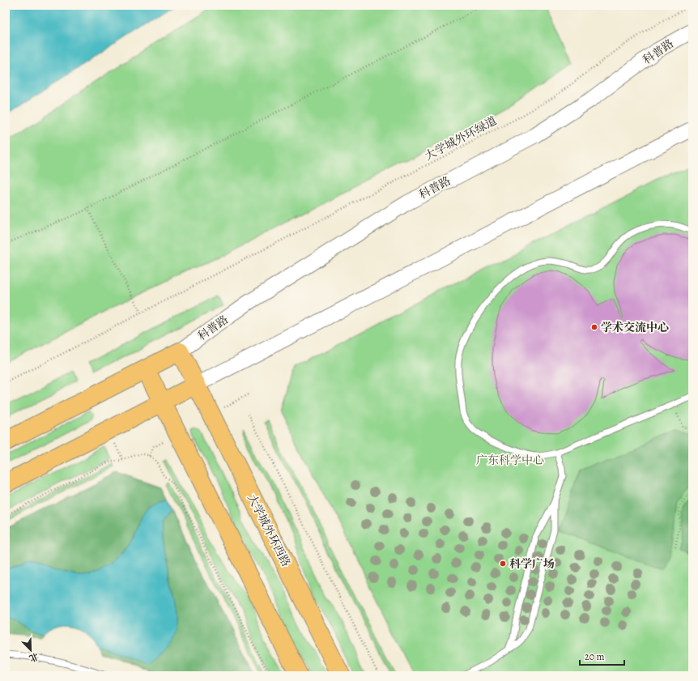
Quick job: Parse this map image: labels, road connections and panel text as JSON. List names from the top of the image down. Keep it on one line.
{"streets":{"main road":["大学城外环西路"],"street":["科普路"],"path":["大学城外环绿道"]},"crossings":[["科普路","大学城外环西路"]],"parks":["广东科学中心"],"places":["学术交流中心","科学广场"],"scale_bar":"20 m","north":"bottom right"}
